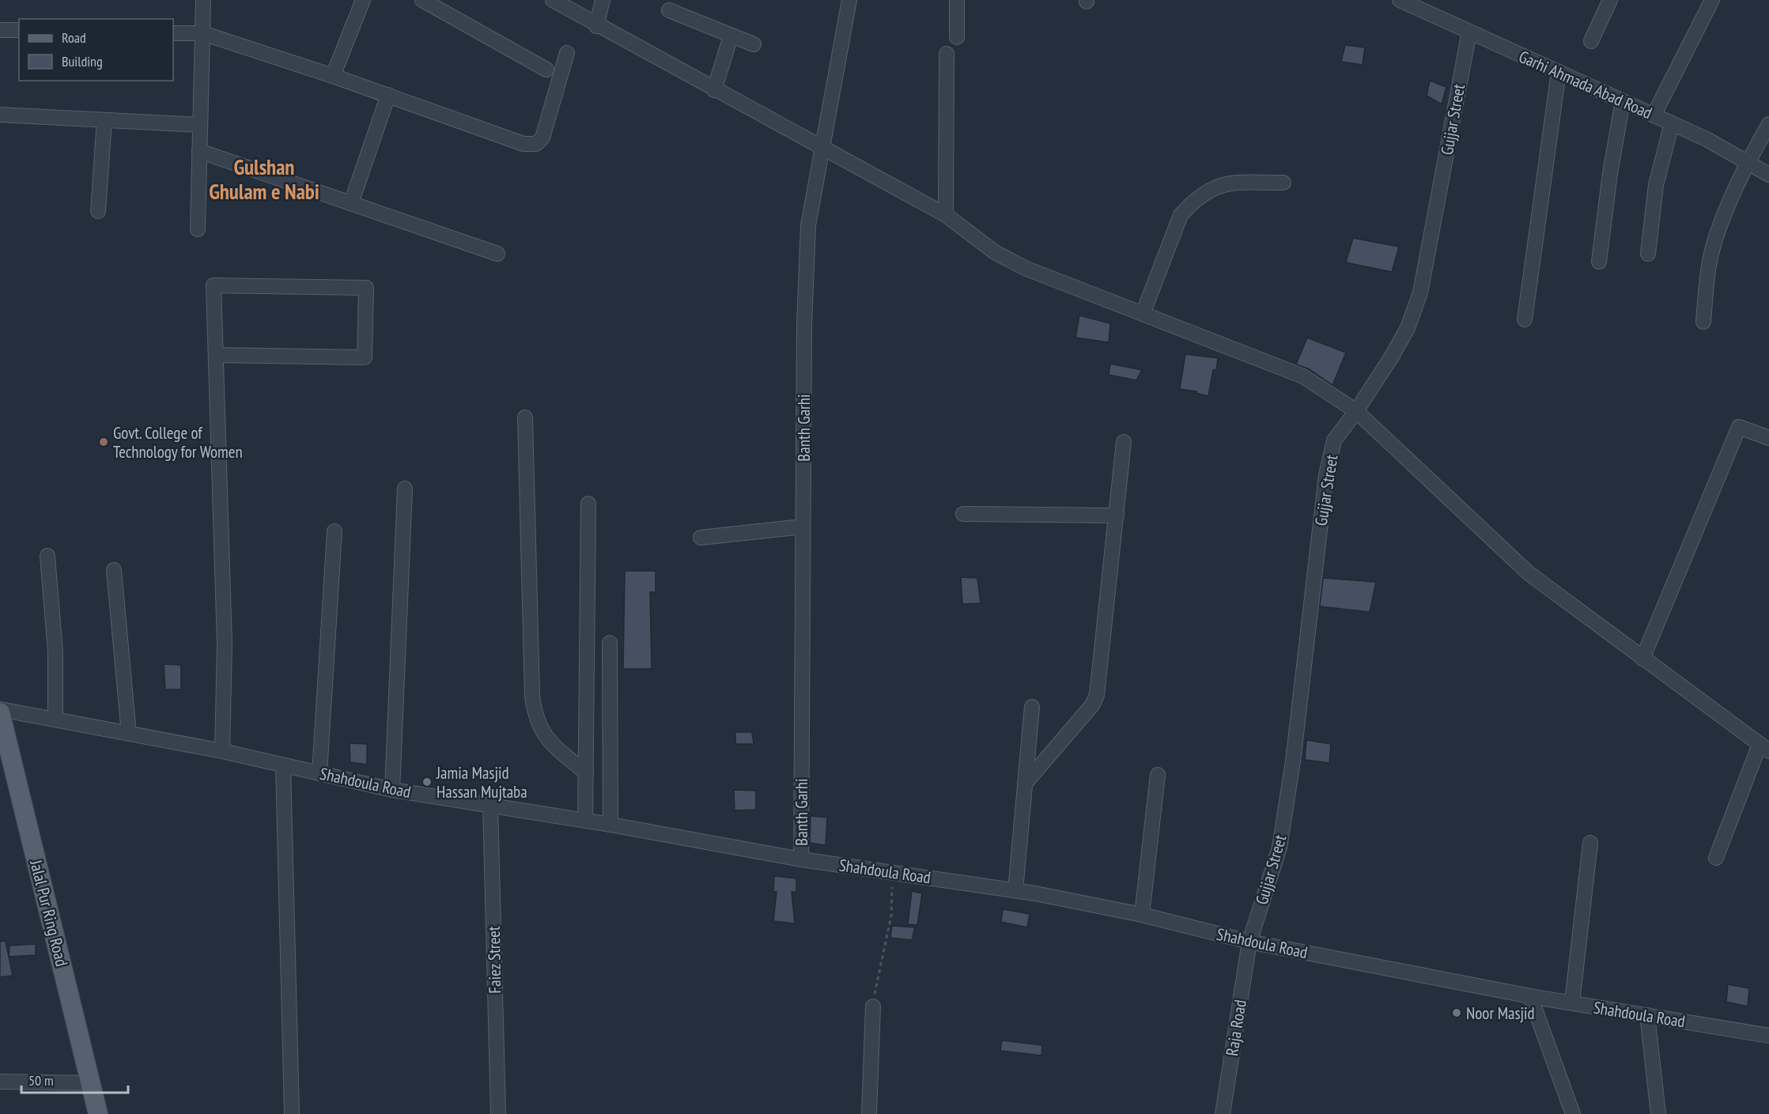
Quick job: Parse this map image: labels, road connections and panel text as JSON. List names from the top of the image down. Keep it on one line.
{"streets":{"main road":["Jalal Pur Ring Road"],"street":["Garhi Ahmada Abad Road","Gujjar Street","Banth Garhi","Shahdoula Road","Faiez Street","Raja Road"]},"crossings":[["Garhi Ahmada Abad Road","Gujjar Street"],["Gujjar Street","Shahdoula Road"],["Gujjar Street","Raja Road"],["Banth Garhi","Shahdoula Road"],["Shahdoula Road","Jalal Pur Ring Road"],["Shahdoula Road","Faiez Street"],["Shahdoula Road","Raja Road"]],"districts":["Gulshan Ghulam e Nabi"],"places":["Govt. College of Technology for Women","Jamia Masjid Hassan Mujtaba","Noor Masjid"],"legend":["Road","Building"],"scale_bar":"50 m"}
